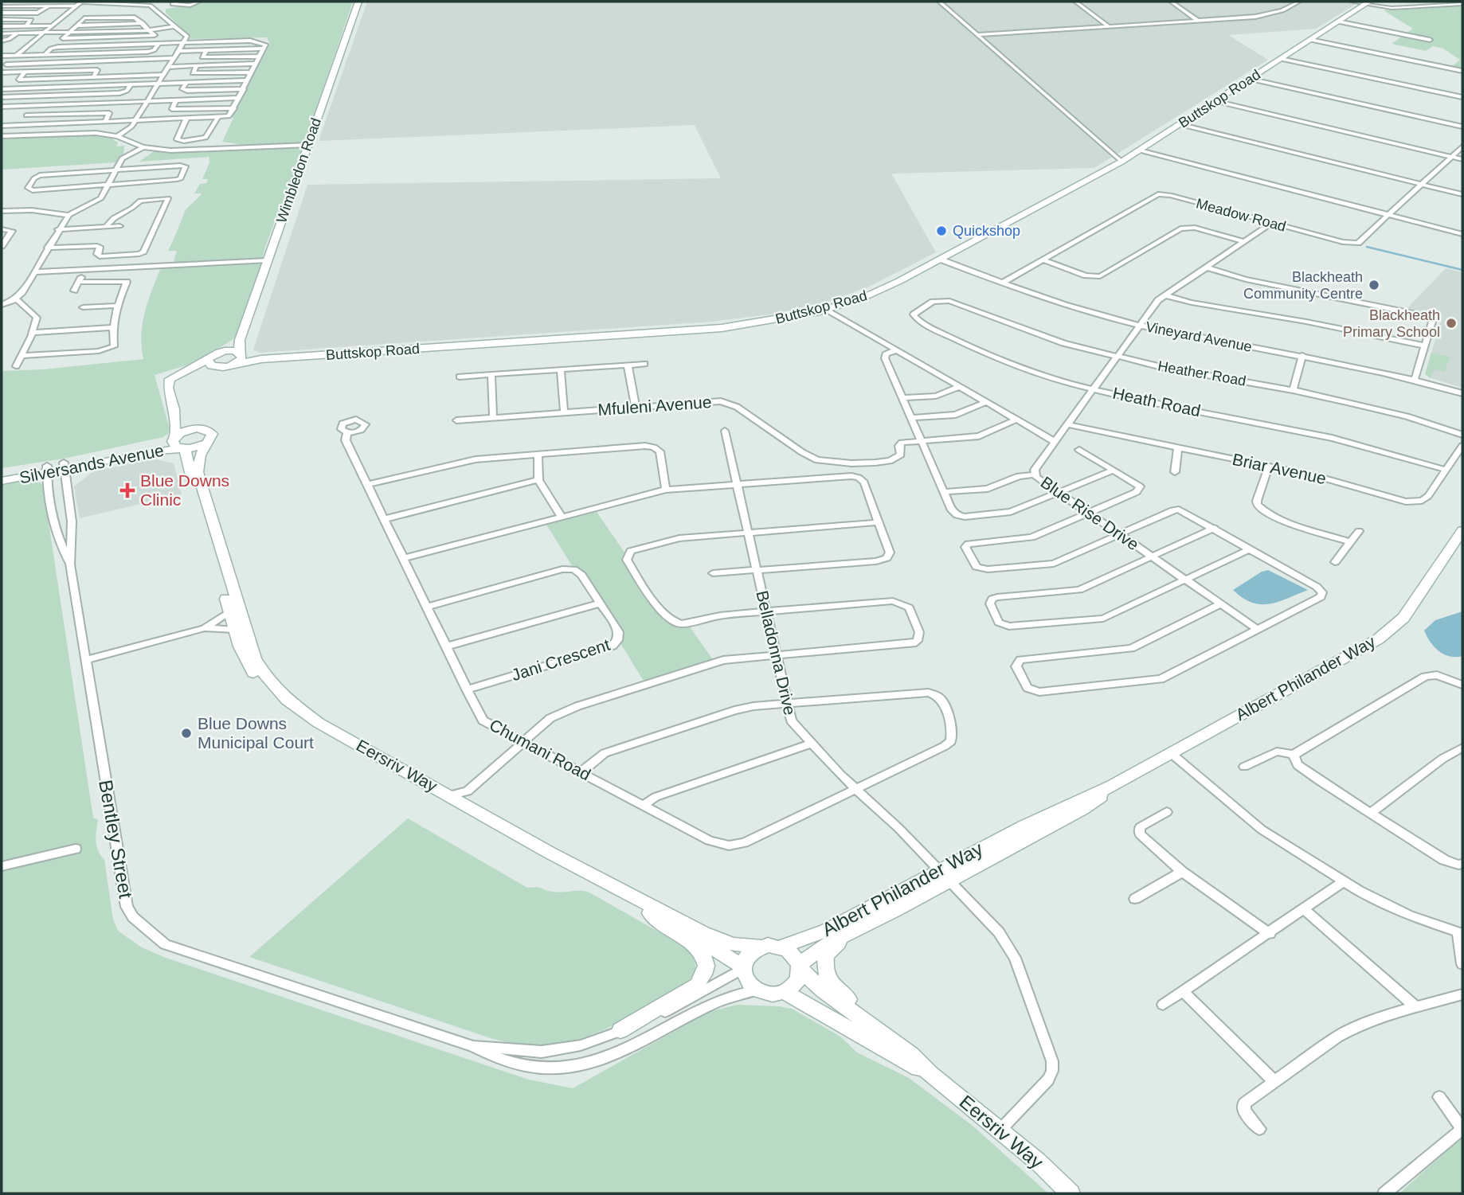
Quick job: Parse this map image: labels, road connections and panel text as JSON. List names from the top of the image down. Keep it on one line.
{"streets":{"main road":["Buttskop Road","Wimbledon Road","Silversands Avenue","Albert Philander Way","Eersriv Way"],"street":["Meadow Road","Vineyard Avenue","Heather Road","Heath Road","Mfuleni Avenue","Briar Avenue","Blue Rise Drive","Belladonna Drive","Jani Crescent","Chumani Road","Bentley Street"]},"crossings":[["Buttskop Road","Wimbledon Road"],["Buttskop Road","Vineyard Avenue"],["Meadow Road","Vineyard Avenue"],["Meadow Road","Blue Rise Drive"],["Vineyard Avenue","Blue Rise Drive"],["Heather Road","Heath Road"],["Heather Road","Blue Rise Drive"],["Heath Road","Briar Avenue"],["Heath Road","Blue Rise Drive"],["Silversands Avenue","Eersriv Way"],["Silversands Avenue","Bentley Street"],["Briar Avenue","Blue Rise Drive"],["Belladonna Drive","Albert Philander Way"],["Belladonna Drive","Chumani Road"],["Belladonna Drive","Eersriv Way"],["Jani Crescent","Chumani Road"],["Albert Philander Way","Eersriv Way"],["Albert Philander Way","Bentley Street"],["Eersriv Way","Bentley Street"]],"places":{"other":["Quickshop","Blackheath Community Centre","Blackheath Primary School","Blue Downs Municipal Court"],"health":["Blue Downs Clinic"]}}
